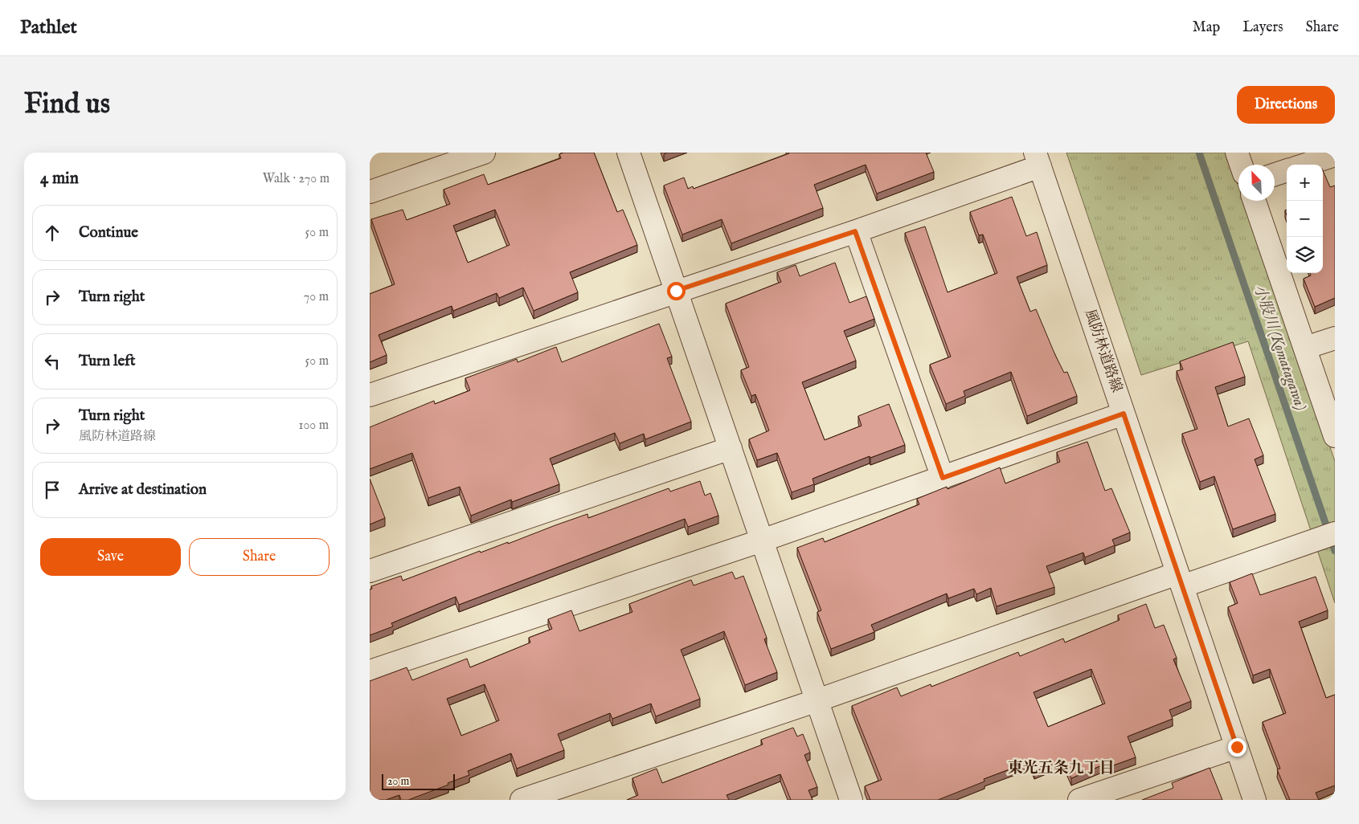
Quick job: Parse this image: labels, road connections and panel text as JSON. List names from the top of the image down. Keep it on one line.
{"streets":{"street":["風防林道路線"]},"districts":["東光五条九丁目"],"water":["小股川 (Komatagawa)"],"scale_bar":"20 m","north":"top left","page":{"header":"Pathlet","nav":["Map","Layers","Share"],"buttons":["Directions",["Save","Share"]],"title":"Find us","heading":["4 min","Walk · 270 m"],"map_buttons":["+","−"],"list":[["Continue","50 m"],["Turn right","70 m"],["Turn left","50 m"],["Turn right","風防林道路線","100 m"],"Arrive at destination"],"scale":"20 m"}}
